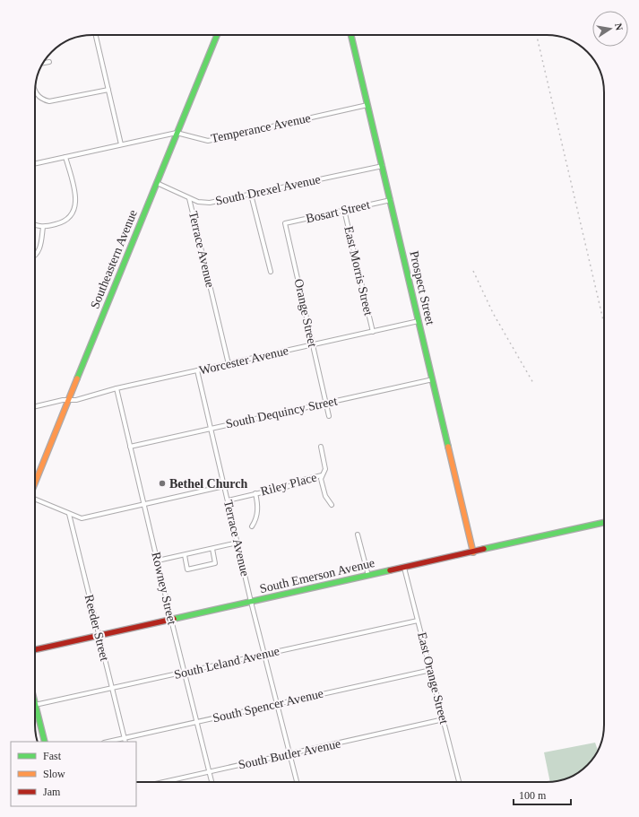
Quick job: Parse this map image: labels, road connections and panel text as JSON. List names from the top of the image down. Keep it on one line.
{"streets":{"main road":["Southeastern Avenue","Prospect Street","South Emerson Avenue"],"street":["Temperance Avenue","South Drexel Avenue","Bosart Street","Terrace Avenue","East Morris Street","Orange Street","Worcester Avenue","South Dequincy Street","Riley Place","Rowney Street","Reeder Street","South Leland Avenue","East Orange Street","South Spencer Avenue","South Butler Avenue"]},"crossings":[["Temperance Avenue","Southeastern Avenue"],["Temperance Avenue","Prospect Street"],["South Drexel Avenue","Terrace Avenue"],["South Drexel Avenue","Southeastern Avenue"],["South Drexel Avenue","Prospect Street"],["Bosart Street","East Morris Street"],["Bosart Street","Prospect Street"],["Bosart Street","Orange Street"],["Terrace Avenue","Worcester Avenue"],["Terrace Avenue","South Dequincy Street"],["Terrace Avenue","Riley Place"],["Terrace Avenue","South Emerson Avenue"],["Terrace Avenue","South Leland Avenue"],["Terrace Avenue","South Spencer Avenue"],["Terrace Avenue","South Butler Avenue"],["Southeastern Avenue","Worcester Avenue"],["East Morris Street","Worcester Avenue"],["Prospect Street","Worcester Avenue"],["Prospect Street","South Dequincy Street"],["Prospect Street","South Emerson Avenue"],["Orange Street","Worcester Avenue"],["Orange Street","South Dequincy Street"],["Worcester Avenue","Rowney Street"],["South Dequincy Street","Rowney Street"],["South Emerson Avenue","Rowney Street"],["South Emerson Avenue","Reeder Street"],["South Emerson Avenue","East Orange Street"],["Rowney Street","South Leland Avenue"],["Rowney Street","South Spencer Avenue"],["Rowney Street","South Butler Avenue"],["Reeder Street","South Leland Avenue"],["Reeder Street","South Spencer Avenue"],["South Leland Avenue","East Orange Street"],["East Orange Street","South Spencer Avenue"],["East Orange Street","South Butler Avenue"]],"places":["Bethel Church"],"legend":["Fast","Slow","Jam"],"scale_bar":"100 m","north":"right"}
